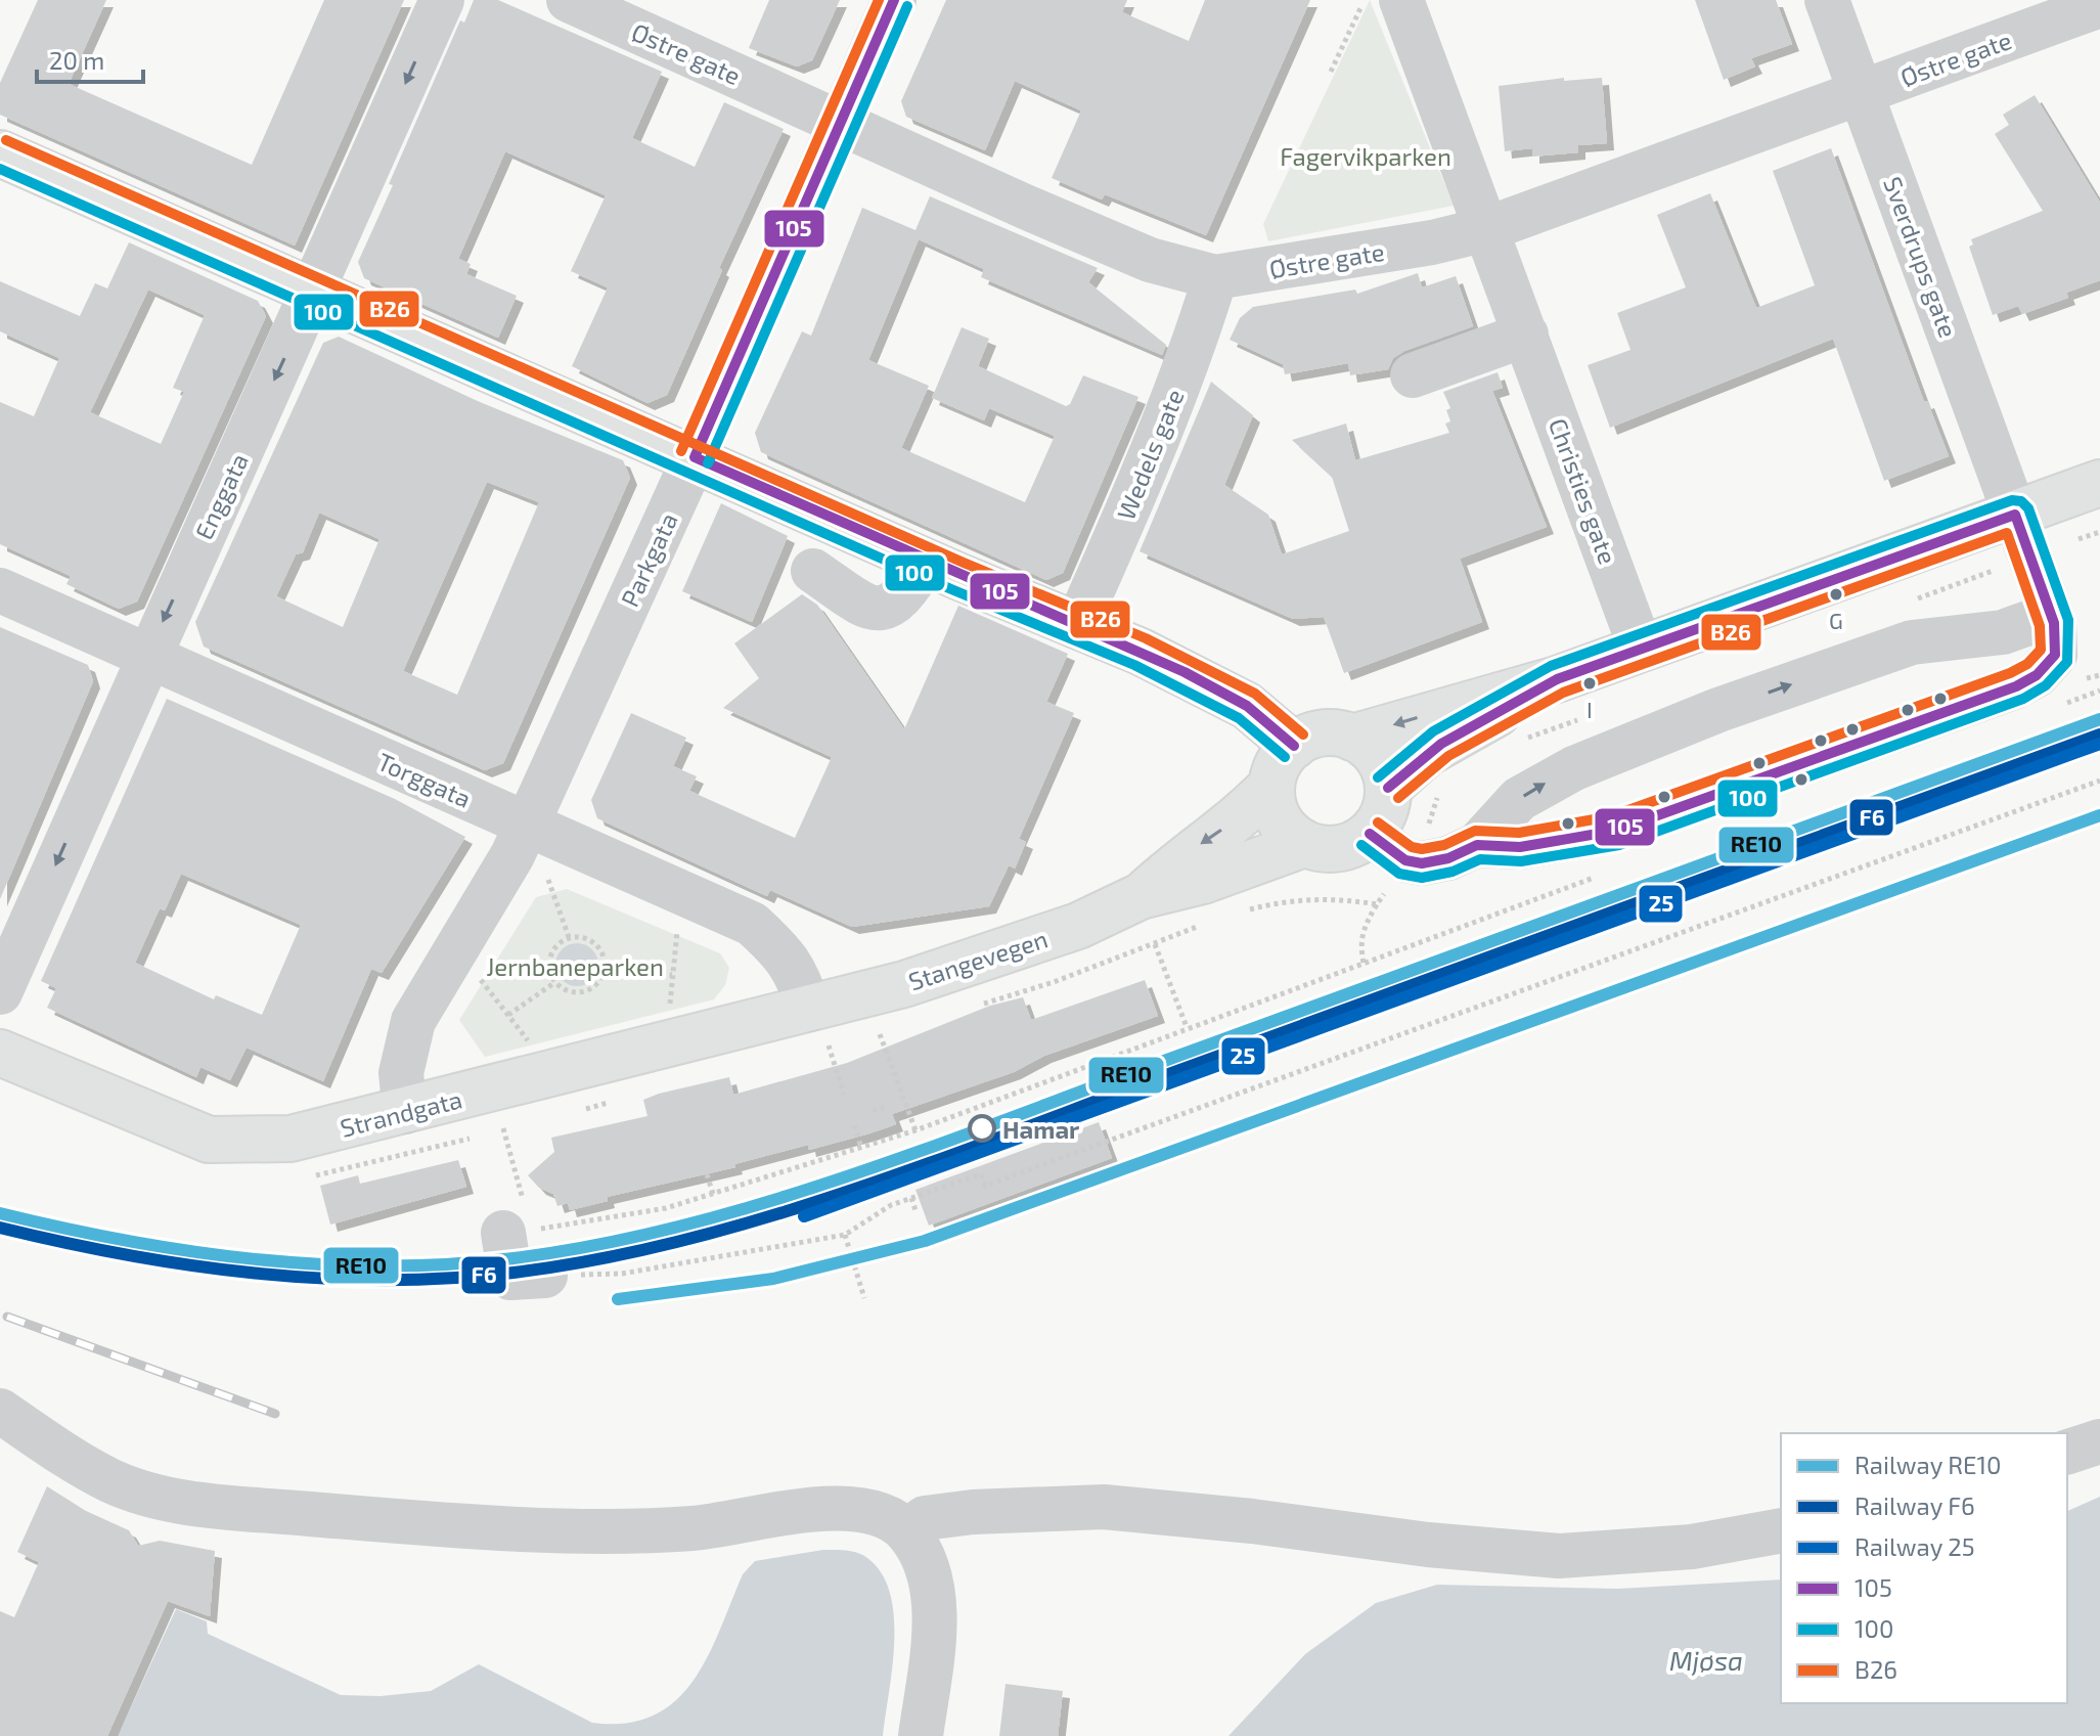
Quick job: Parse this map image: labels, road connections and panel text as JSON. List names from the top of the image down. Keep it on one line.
{"streets":{"main road":["Stangevegen","Strandgata"],"street":["Østre gate","Sverdrups gate","Wedels gate","Christies gate","Enggata","Parkgata","Torggata"]},"crossings":[["Østre gate","Sverdrups gate"],["Østre gate","Wedels gate"],["Østre gate","Christies gate"],["Østre gate","Parkgata"],["Enggata","Torggata"],["Parkgata","Torggata"],["Parkgata","Strandgata"],["Torggata","Stangevegen"],["Torggata","Strandgata"],["Stangevegen","Strandgata"]],"one_way":["Enggata"],"water":["Mjøsa"],"parks":["Fagervikparken","Jernbaneparken"],"places":["G","I","Hamar"],"lines":["transit line 105","transit line B26","transit line 100","rail line RE10","rail line F6","rail line 25"],"legend":["Railway RE10","Railway F6","Railway 25","105","100","B26"],"scale_bar":"20 m"}
